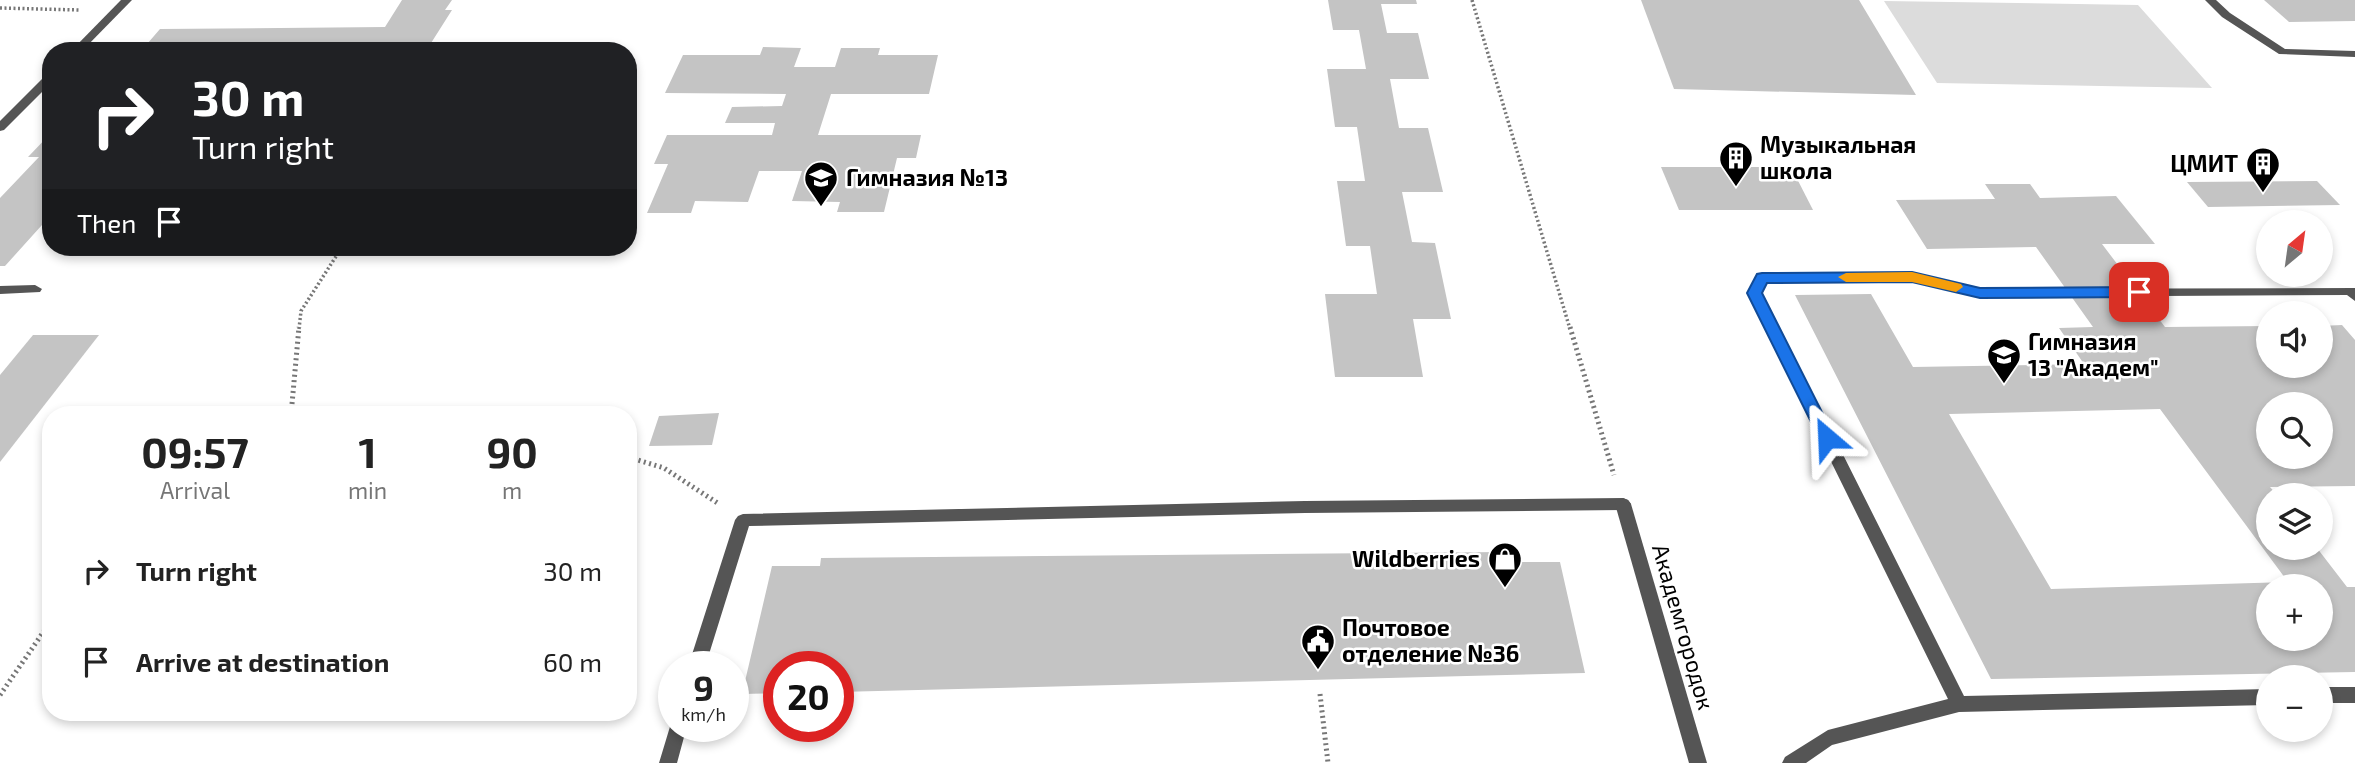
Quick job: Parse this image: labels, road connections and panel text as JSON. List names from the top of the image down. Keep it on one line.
{"streets":{"street":["Академгородок"]},"places":{"building":["Музыкальная школа","ЦМИТ"],"school or university":["Гимназия №13","Гимназия 13 \"Академ\""],"shop":["Wildberries"],"public building":["Почтовое отделение №36"]},"north":"top right","page":{"turn":["30 m","Turn right"],"then":"Then","map_buttons":["+","−"],"eta":["09:57","Arrival","1","min","90","m"],"list":[{"name":"Turn right","value":"30 m"},{"name":"Arrive at destination","value":"60 m"}],"speed":"9 km/h","limit":"20"}}
